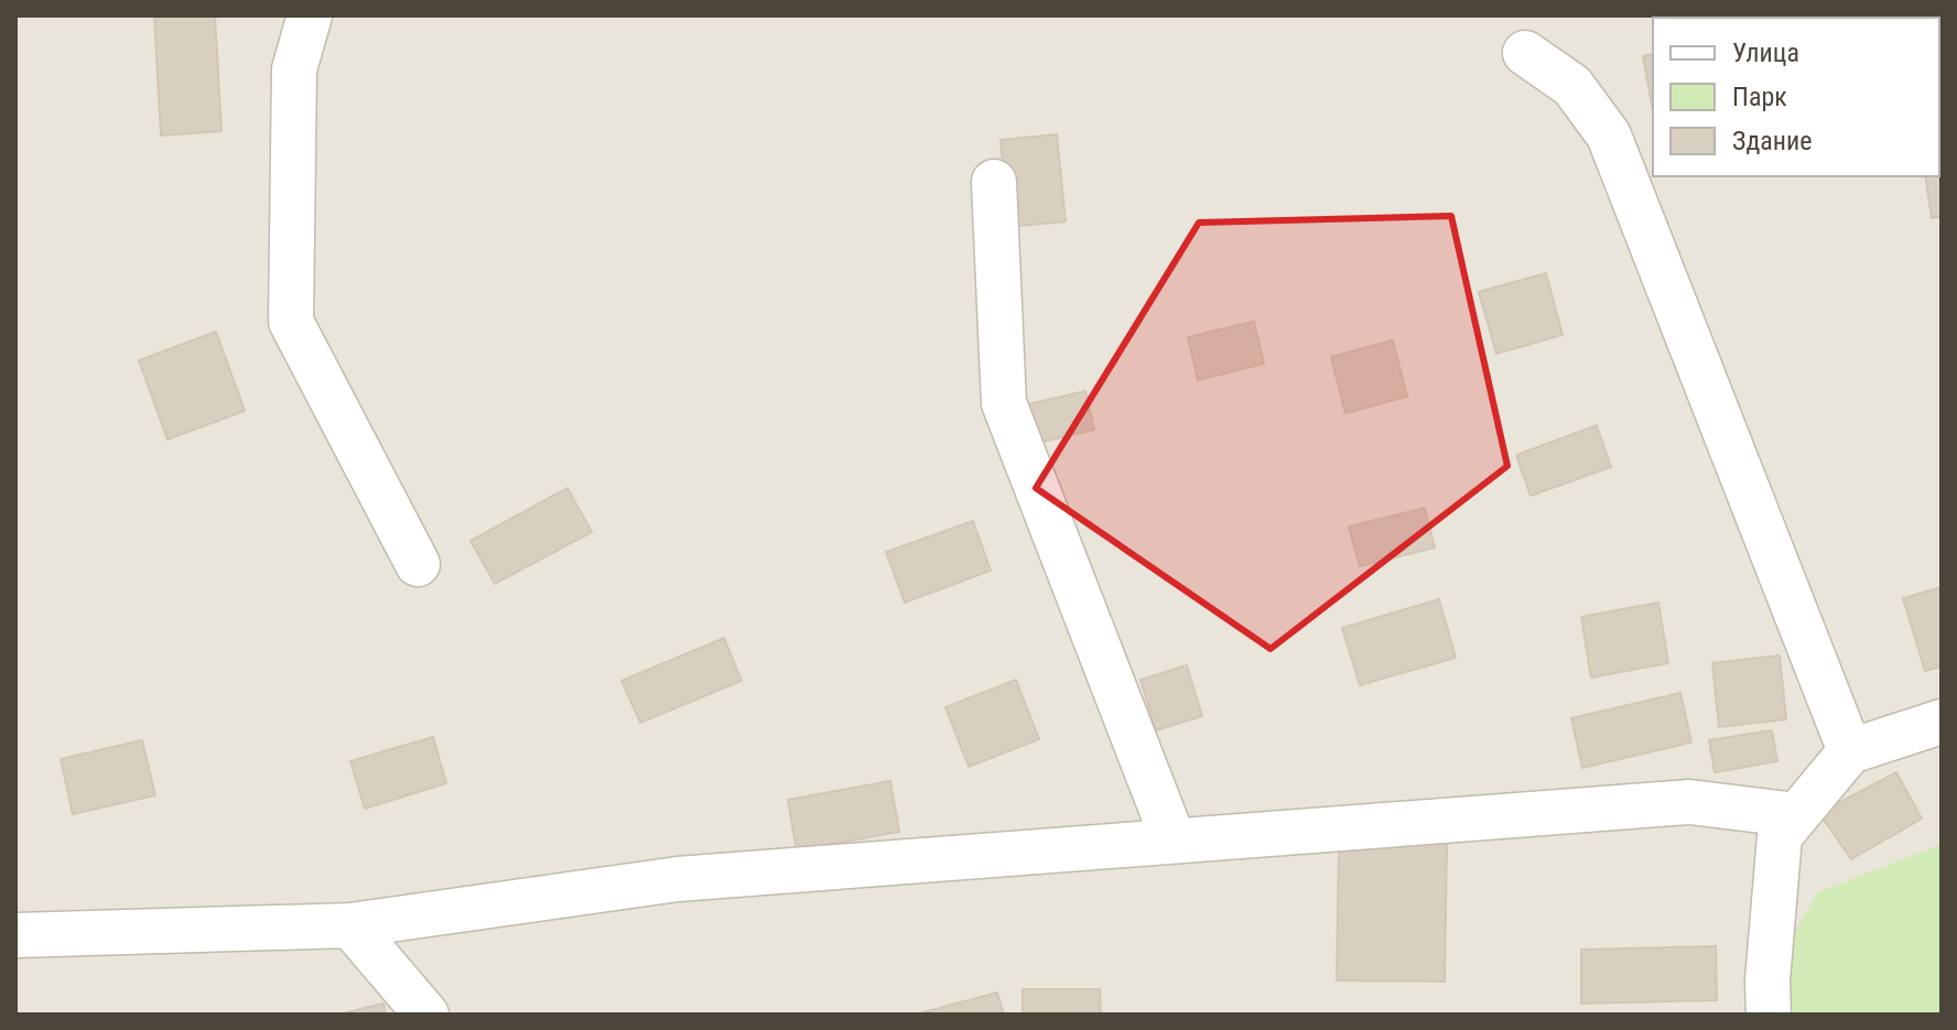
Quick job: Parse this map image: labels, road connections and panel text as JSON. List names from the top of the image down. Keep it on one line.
{"legend":["Улица","Парк","Здание"]}
